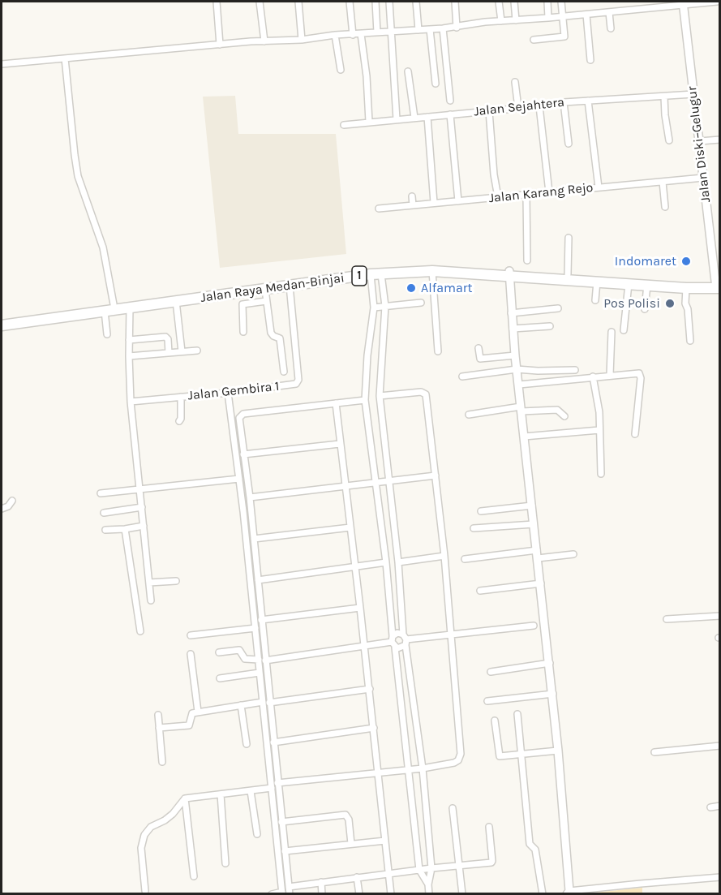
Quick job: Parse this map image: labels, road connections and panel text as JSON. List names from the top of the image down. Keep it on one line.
{"streets":{"highway":["1","Jalan Raya Medan-Binjai"],"main road":["Jalan Diski–Gelugur"],"street":["Jalan Sejahtera","Jalan Karang Rejo","Jalan Gembira 1"]},"crossings":[["Jalan Sejahtera","Jalan Diski–Gelugur"],["Jalan Diski–Gelugur","Jalan Karang Rejo"],["Jalan Diski–Gelugur","Jalan Raya Medan-Binjai"],["Jalan Raya Medan-Binjai","Jalan Gembira 1"]],"places":["Indomaret","Alfamart","Pos Polisi"]}
